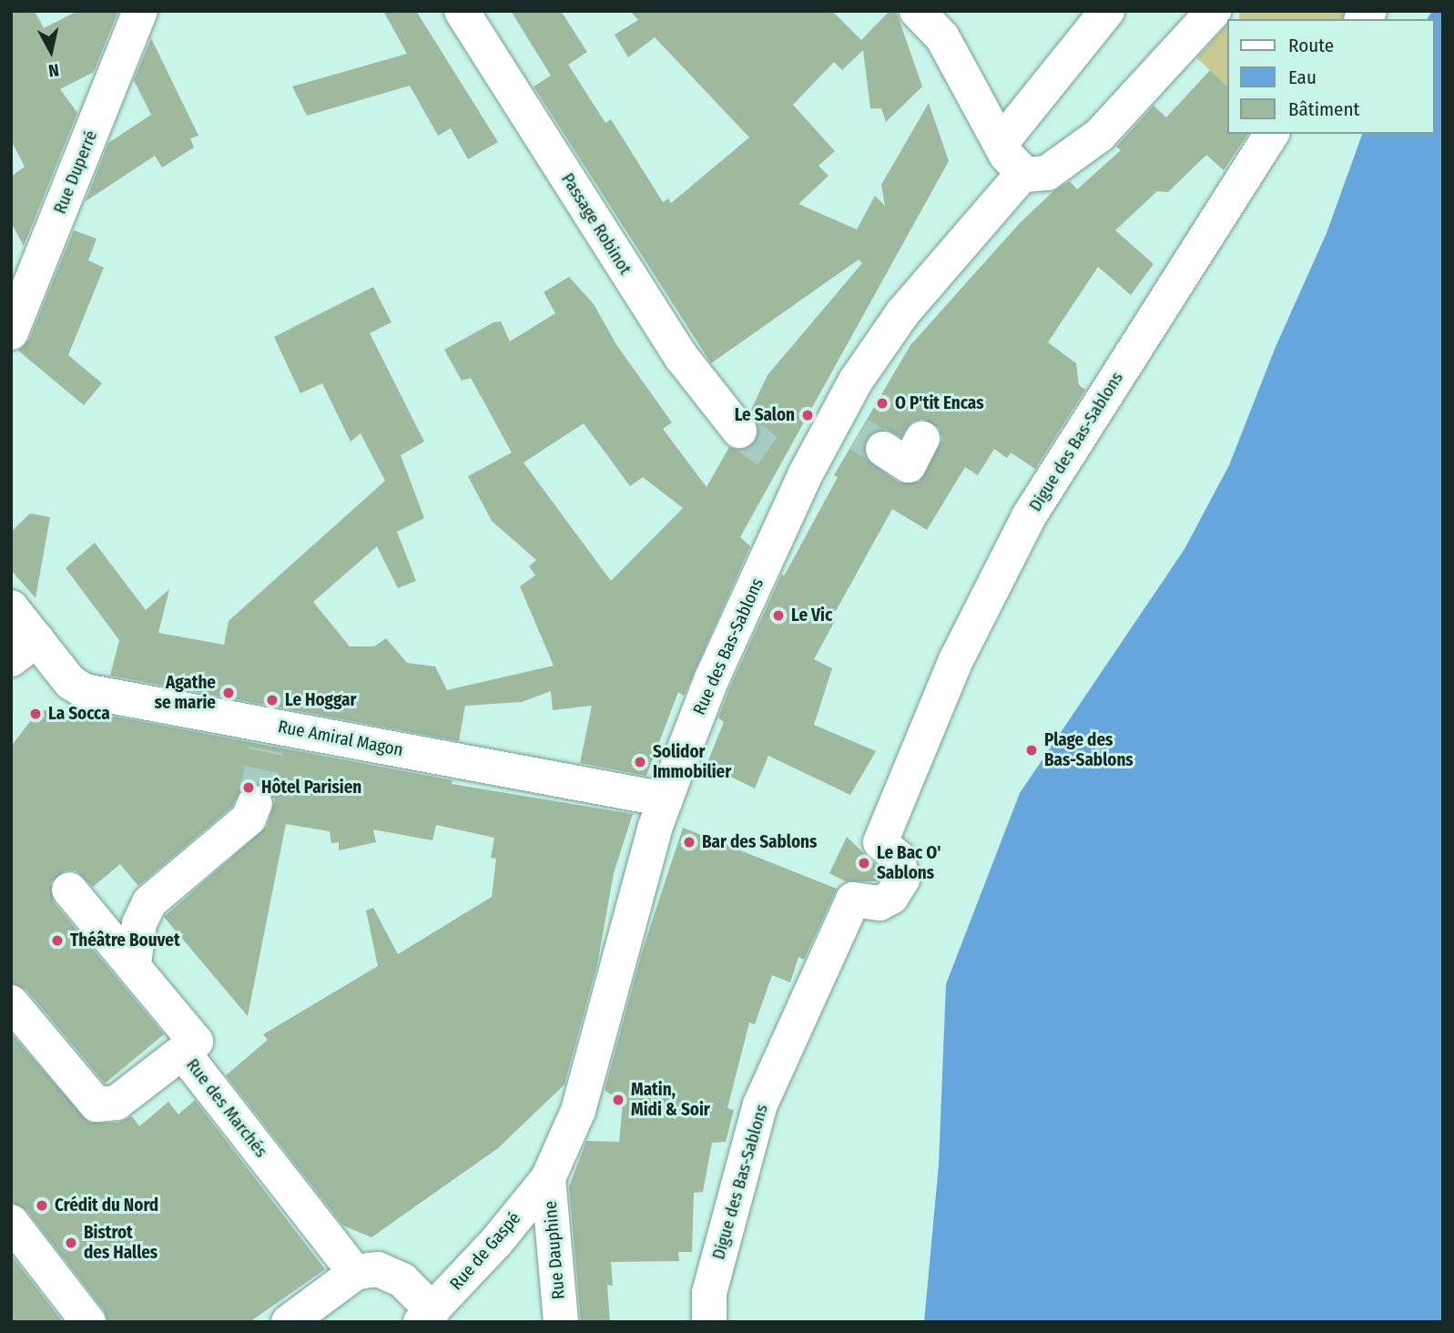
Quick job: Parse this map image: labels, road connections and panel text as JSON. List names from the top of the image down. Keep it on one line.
{"streets":{"street":["Rue Duperré","Passage Robinot","Digue des Bas-Sablons","Rue des Bas-Sablons","Rue Amiral Magon","Rue des Marchés","Rue Dauphine","Rue de Gaspé"]},"crossings":[["Rue des Bas-Sablons","Rue Amiral Magon"],["Rue des Bas-Sablons","Rue Dauphine"],["Rue des Bas-Sablons","Rue de Gaspé"],["Rue Dauphine","Rue de Gaspé"]],"places":["O P'tit Encas","Le Salon","Le Vic","Agathe se marie","Le Hoggar","La Socca","Plage des Bas-Sablons","Solidor Immobilier","Hôtel Parisien","Bar des Sablons","Le Bac O' Sablons","Théâtre Bouvet","Matin, Midi & Soir","Crédit du Nord","Bistrot des Halles"],"legend":["Route","Eau","Bâtiment"],"north":"bottom"}
